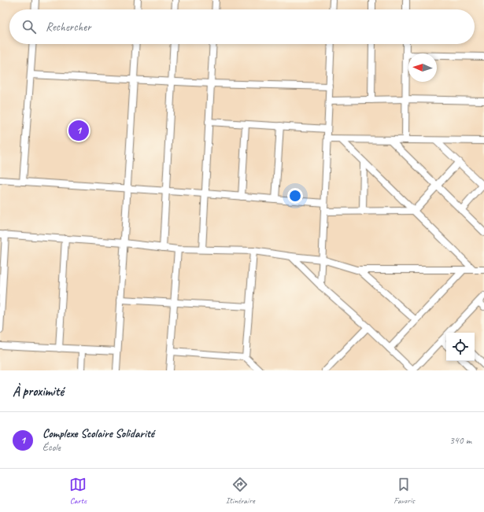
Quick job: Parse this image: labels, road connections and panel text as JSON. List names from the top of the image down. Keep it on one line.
{"north":"left","page":{"search":"Rechercher","pins":"1","heading":"À proximité","list":[{"mark":"1","name":"Complexe Scolaire Solidarité","note":"École","value":"340 m"}],"nav":["Carte","Itinéraire","Favoris"]}}
